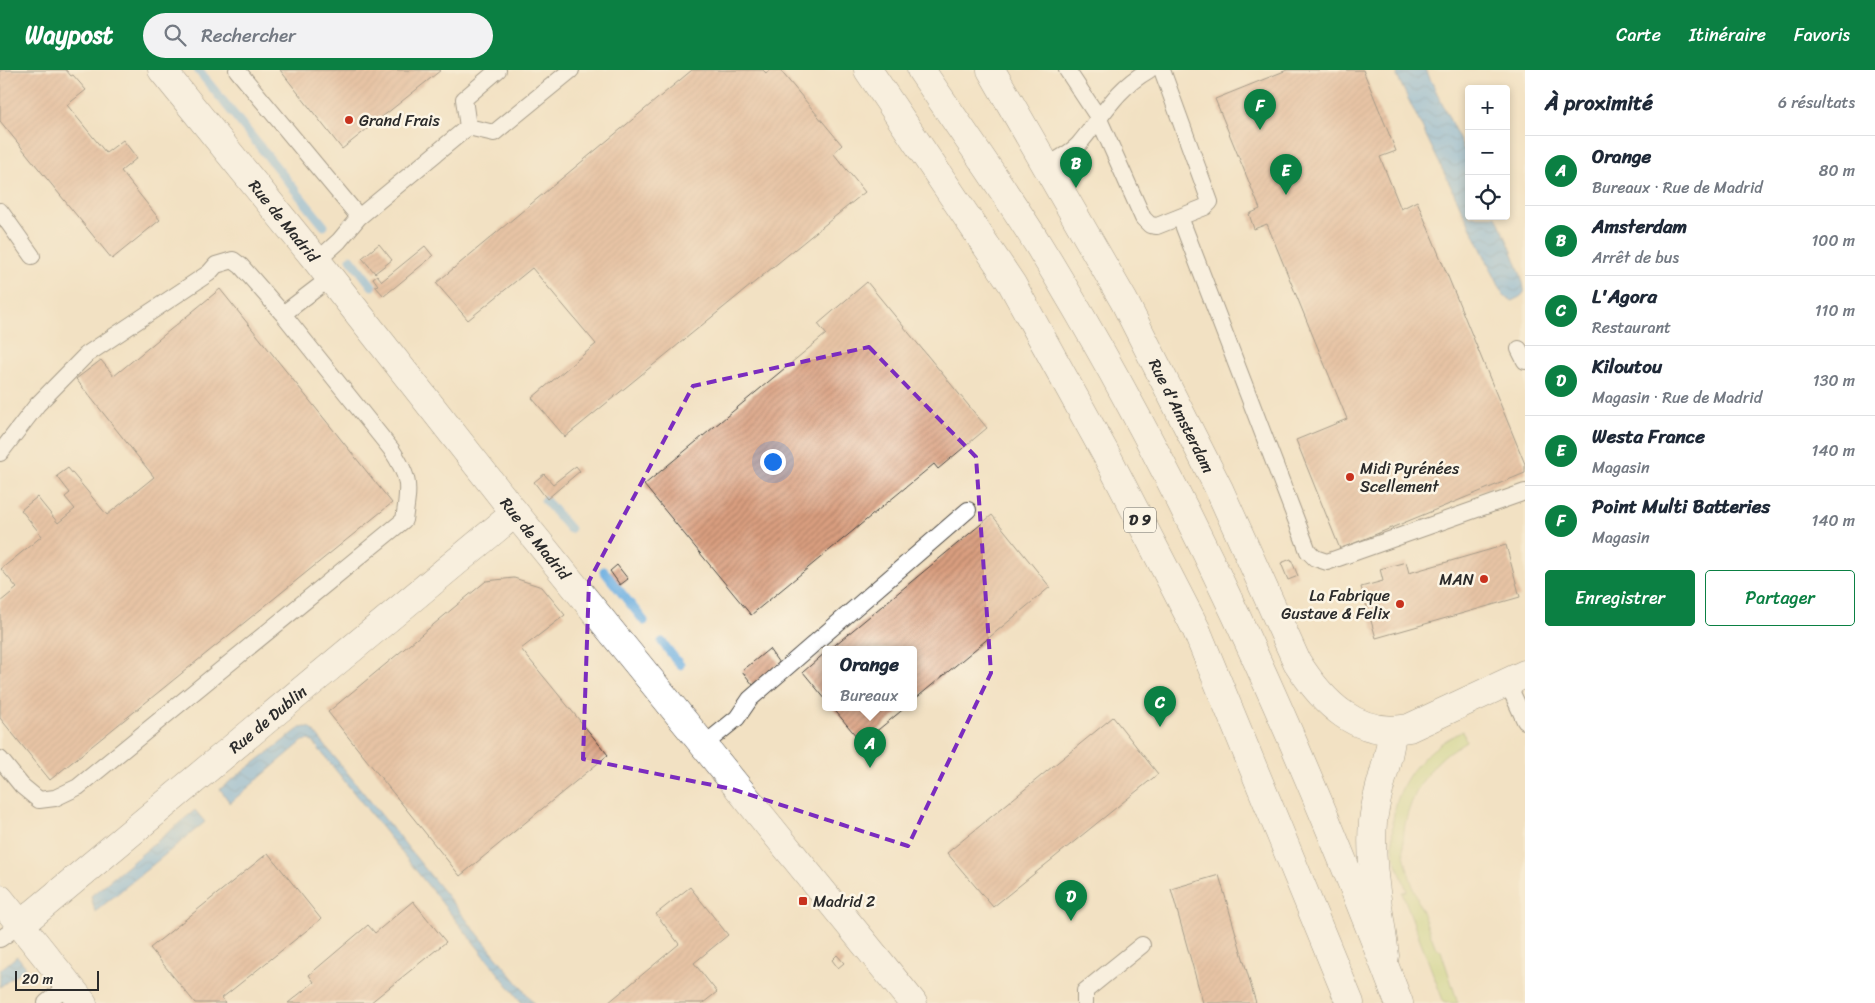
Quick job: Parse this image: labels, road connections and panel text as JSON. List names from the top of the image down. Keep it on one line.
{"streets":{"main road":["Rue de Madrid","Rue d'Amsterdam","D 9","Rue de Dublin"]},"crossings":[["Rue de Madrid","Rue de Dublin"]],"places":{"other":["Grand Frais","Midi Pyrénées Scellement","MAN","La Fabrique Gustave & Felix"],"transit":["Madrid 2"]},"scale_bar":"20 m","page":{"header":"Waypost","search":"Rechercher","nav":["Carte","Itinéraire","Favoris"],"heading":["À proximité","6 résultats"],"map_buttons":["+","−"],"pins":["F","B","E","C","A","D"],"list":[{"mark":"A","name":"Orange","note":"Bureaux · Rue de Madrid","value":"80 m"},{"mark":"B","name":"Amsterdam","note":"Arrêt de bus","value":"100 m"},{"mark":"C","name":"L'Agora","note":"Restaurant","value":"110 m"},{"mark":"D","name":"Kiloutou","note":"Magasin · Rue de Madrid","value":"130 m"},{"mark":"E","name":"Westa France","note":"Magasin","value":"140 m"},{"mark":"F","name":"Point Multi Batteries","note":"Magasin","value":"140 m"}],"buttons":["Enregistrer","Partager"],"popup":["Orange","Bureaux"],"scale":"20 m"}}
